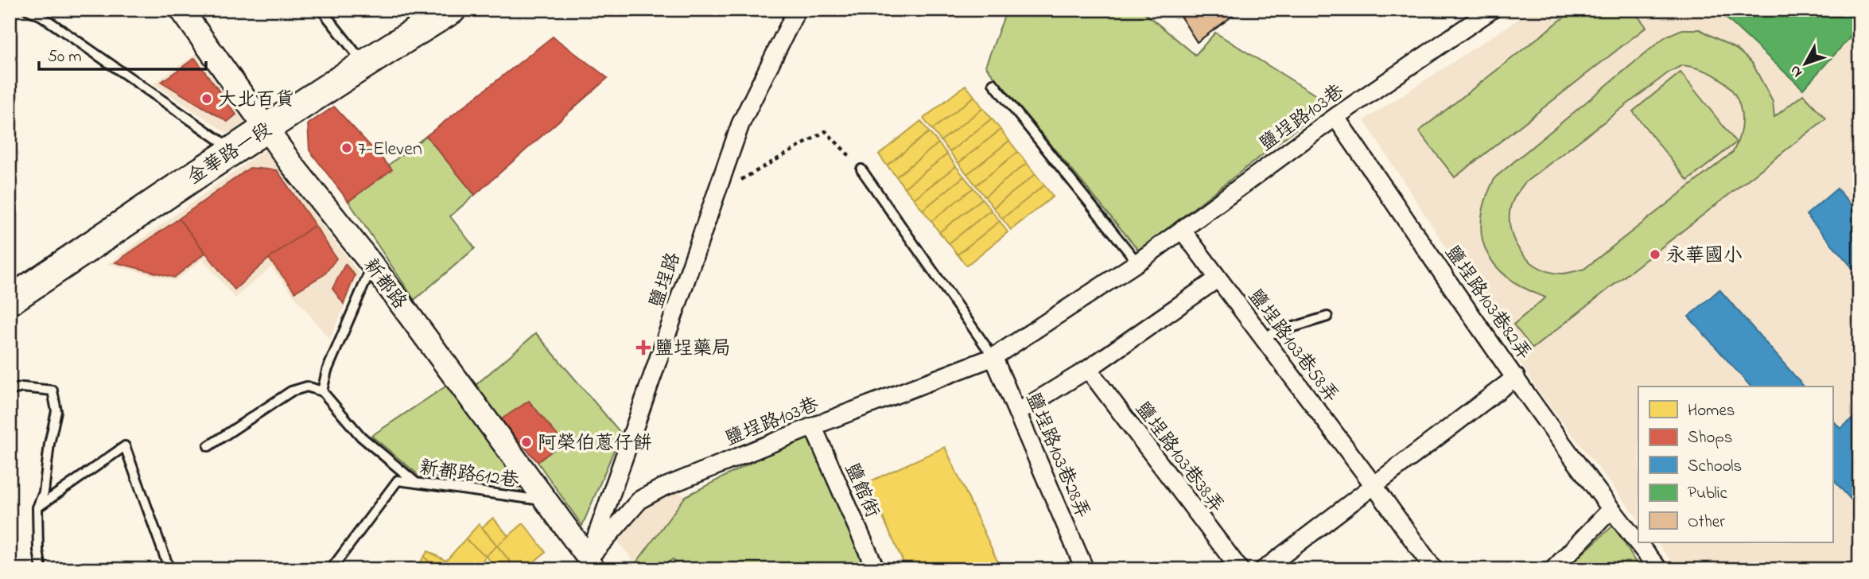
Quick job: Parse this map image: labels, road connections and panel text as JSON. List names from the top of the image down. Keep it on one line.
{"streets":{"main road":["金華路一段"],"street":["鹽埕路103巷","鹽埕路","新都路","鹽埕路103巷82弄","鹽埕路103巷58弄","鹽埕路103巷28弄","鹽埕路103巷38弄","鹽館街"],"lane":["新都路612巷"]},"crossings":[["鹽埕路103巷","鹽埕路"],["鹽埕路103巷","新都路"],["鹽埕路103巷","鹽埕路103巷82弄"],["鹽埕路103巷","鹽埕路103巷58弄"],["鹽埕路103巷","鹽埕路103巷28弄"],["鹽埕路103巷","鹽館街"],["金華路一段","新都路"],["鹽埕路","新都路"],["新都路","新都路612巷"]],"places":{"other":["大北百貨","7-Eleven","永華國小","阿榮伯蔥仔餅"],"health":["鹽埕藥局"]},"legend":["Homes","Shops","Schools","Public","Other"],"scale_bar":"50 m","north":"bottom left"}
